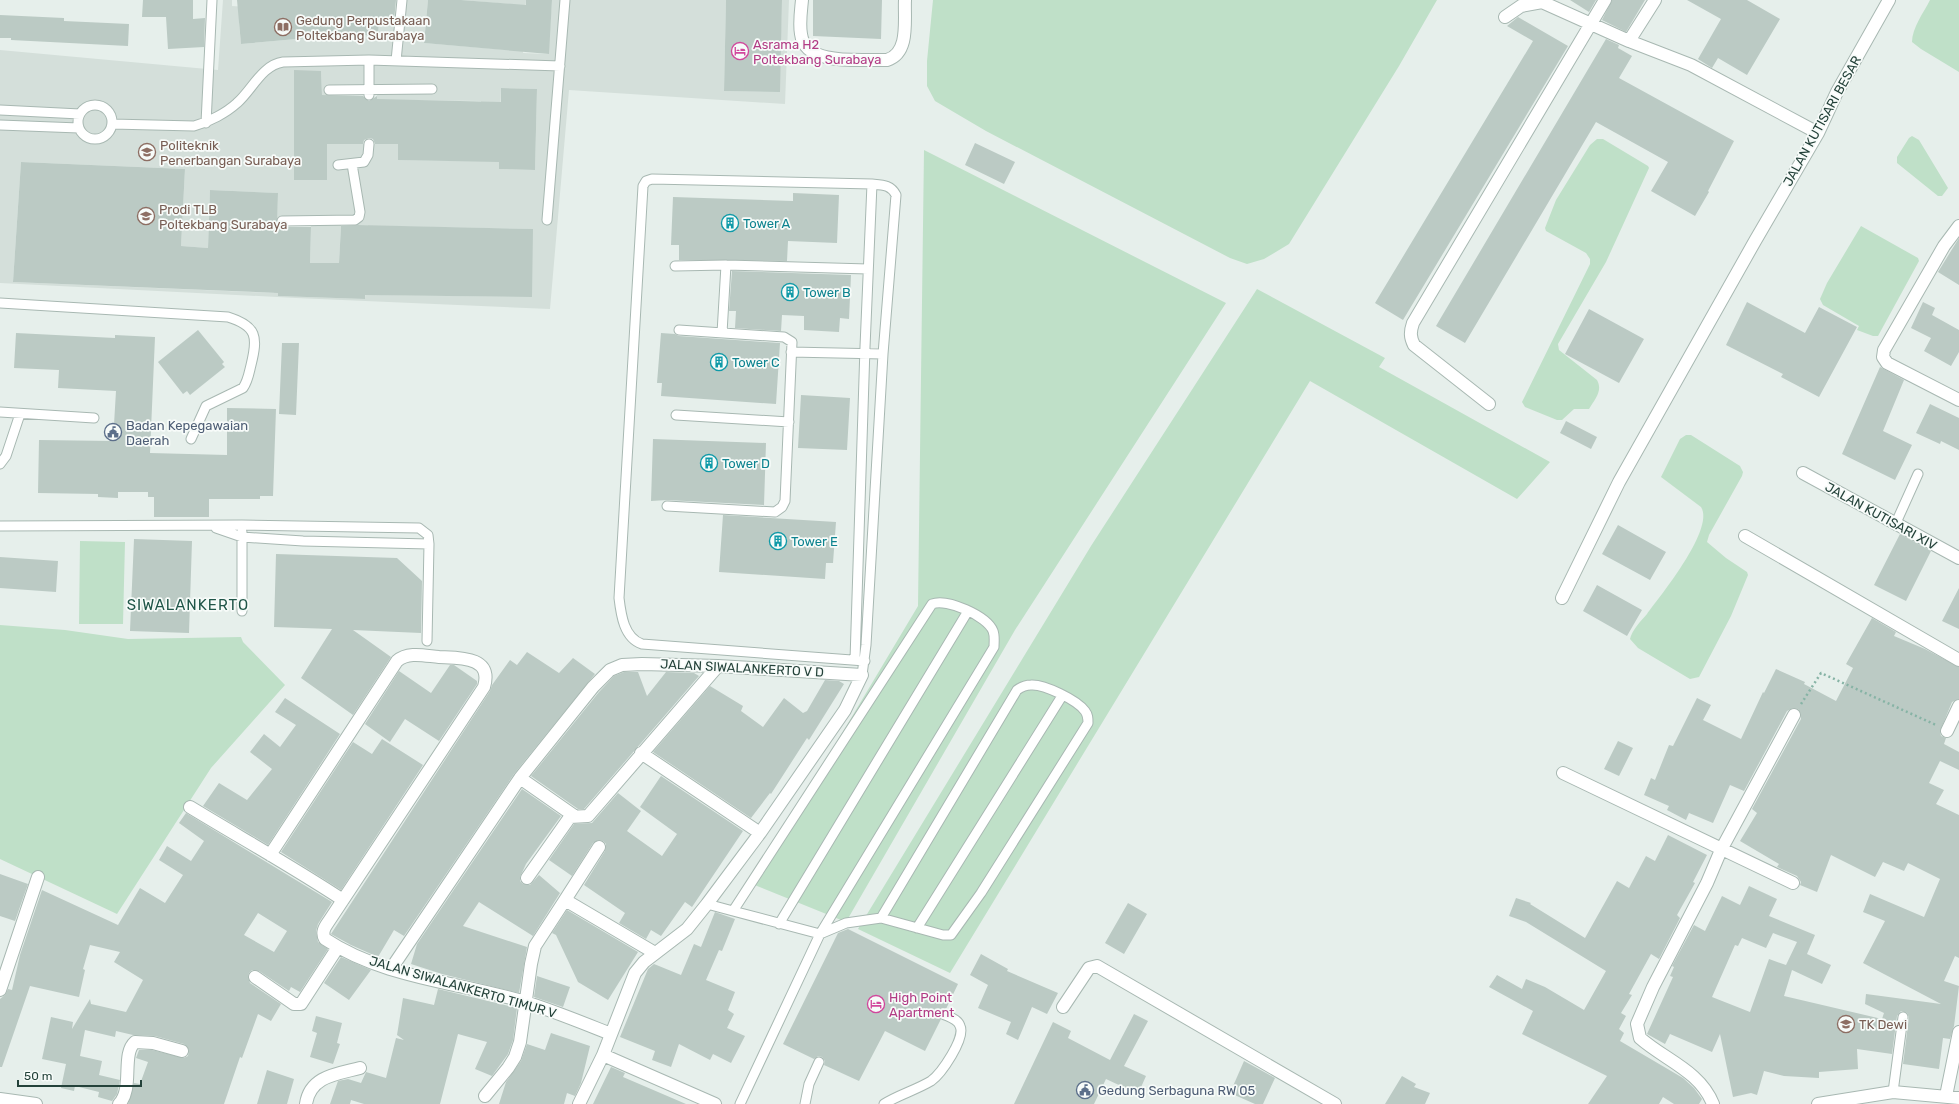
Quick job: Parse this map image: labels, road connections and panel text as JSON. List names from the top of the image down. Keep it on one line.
{"streets":{"street":["JALAN KUTISARI BESAR","JALAN KUTISARI XIV","JALAN SIWALANKERTO V D","JALAN SIWALANKERTO TIMUR V"]},"districts":["SIWALANKERTO"],"places":{"library":["Gedung Perpustakaan Poltekbang Surabaya"],"hotel":["Asrama H2 Poltekbang Surabaya","High Point Apartment"],"school or university":["Politeknik Penerbangan Surabaya","Prodi TLB Poltekbang Surabaya","TK Dewi"],"building":["Tower A","Tower B","Tower C","Tower D","Tower E"],"public building":["Badan Kepegawaian Daerah","Gedung Serbaguna RW 05"]},"scale_bar":"50 m"}
